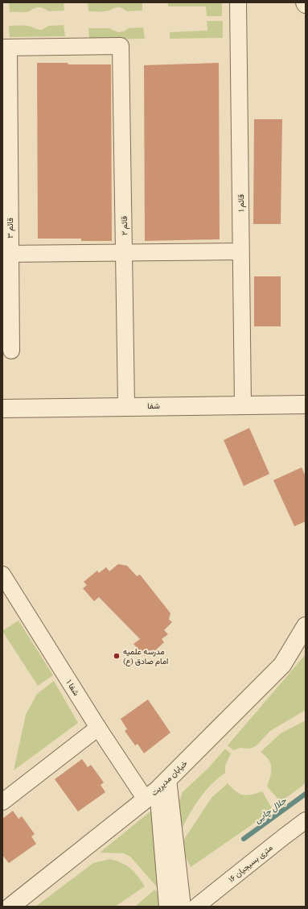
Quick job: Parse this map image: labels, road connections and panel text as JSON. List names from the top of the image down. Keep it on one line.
{"streets":{"street":["قائم ۱","قائم ۲","قائم ۳","شفا","شفا ۱","خیابان مدیریت","۱۶ متری بسیجیان"]},"crossings":[["قائم ۱","شفا"],["قائم ۲","قائم ۳"],["قائم ۲","شفا"],["شفا ۱","خیابان مدیریت"]],"water":["جلال چایی"],"places":["مدرسه علمیه امام صادق (ع)"]}
